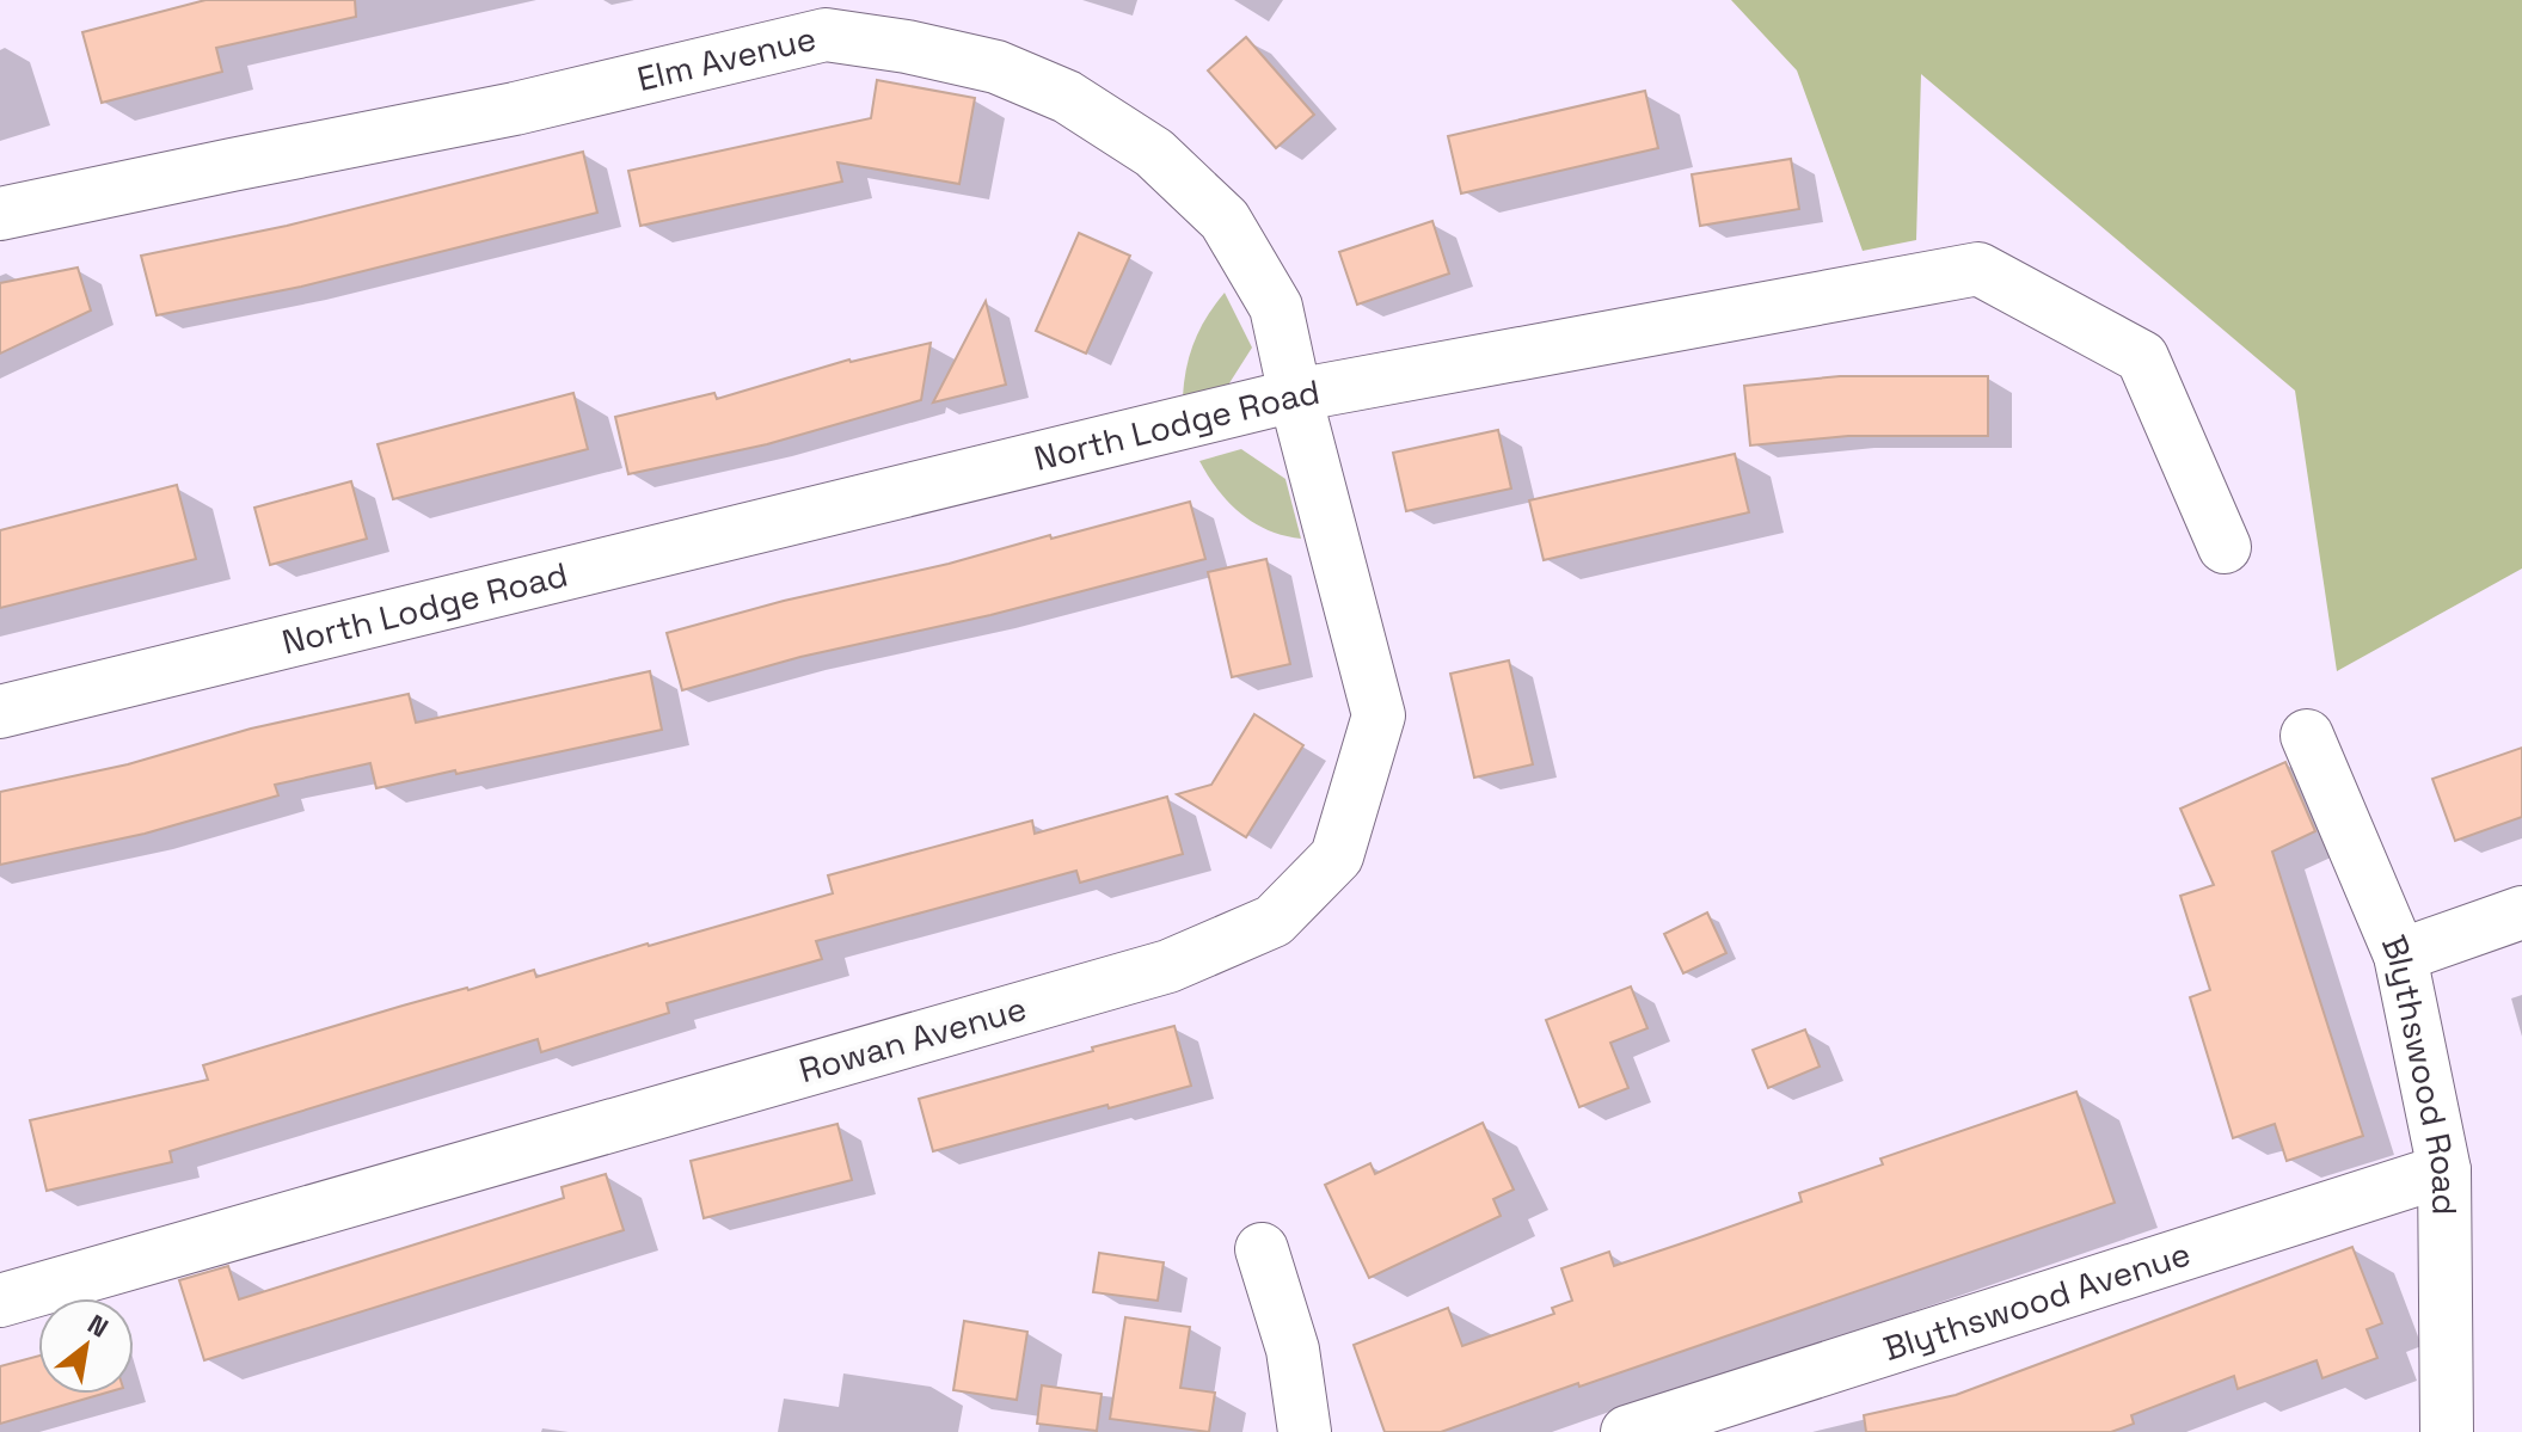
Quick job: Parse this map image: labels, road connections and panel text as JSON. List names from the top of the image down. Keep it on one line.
{"streets":{"street":["Elm Avenue","North Lodge Road","Rowan Avenue","Blythswood Road","Blythswood Avenue"]},"crossings":[["Elm Avenue","North Lodge Road"],["Elm Avenue","Rowan Avenue"],["North Lodge Road","Rowan Avenue"],["Blythswood Road","Blythswood Avenue"]],"north":"top right"}
